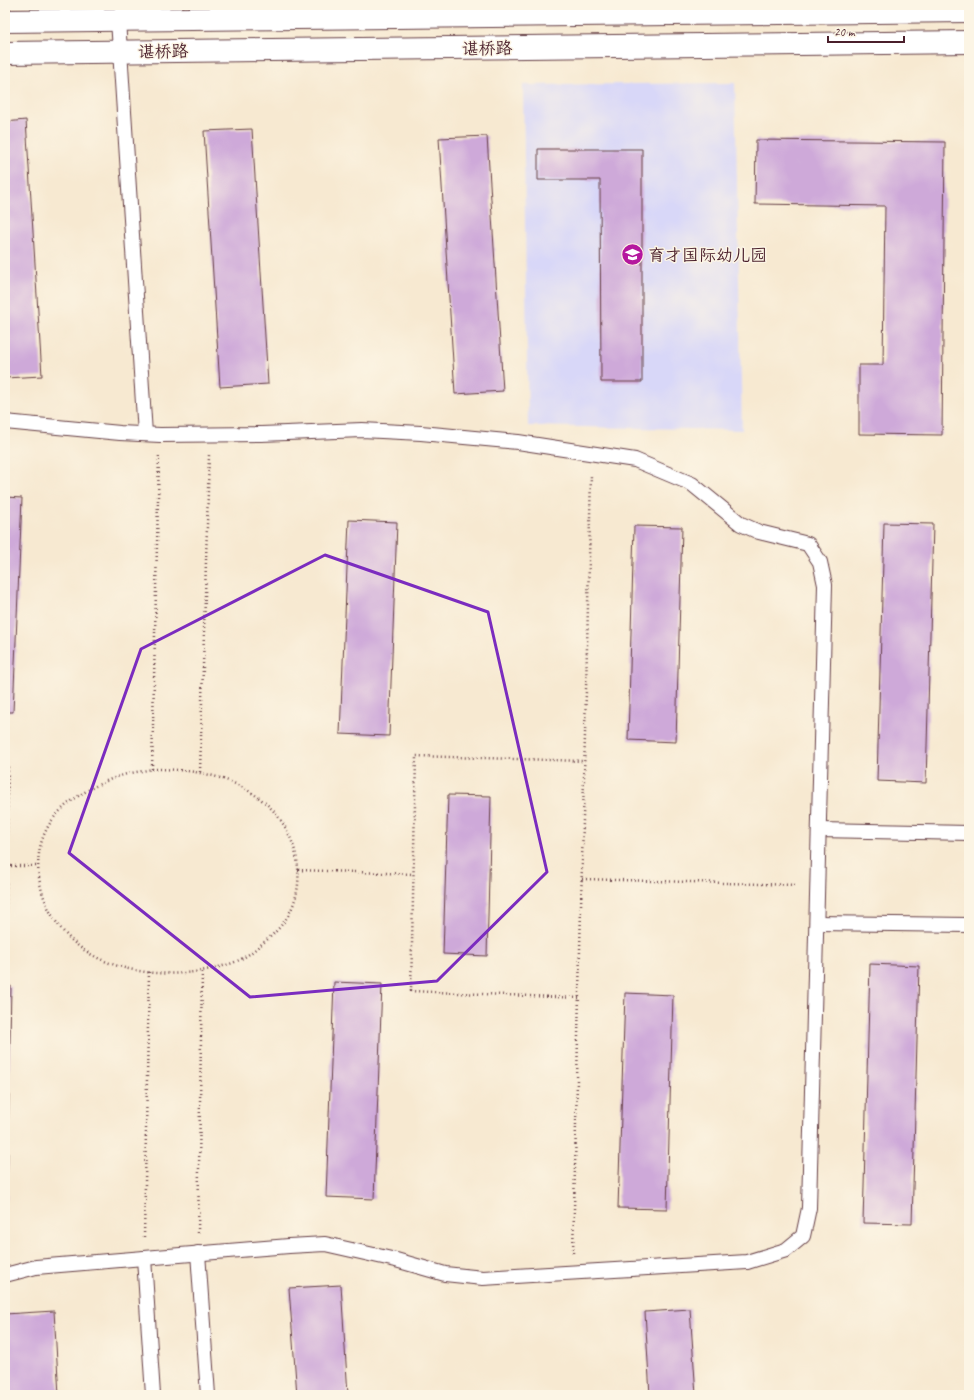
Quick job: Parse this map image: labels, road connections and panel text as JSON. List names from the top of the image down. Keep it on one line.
{"streets":{"street":["谌桥路"]},"places":{"school or university":["育才国际幼儿园"]},"scale_bar":"20 m"}
